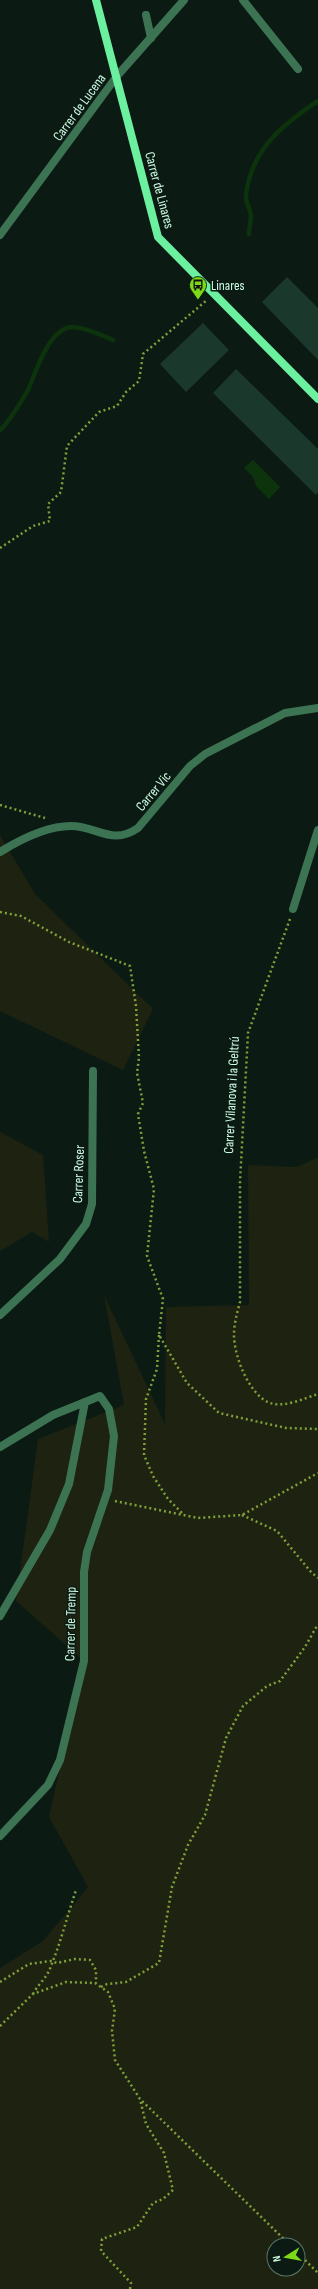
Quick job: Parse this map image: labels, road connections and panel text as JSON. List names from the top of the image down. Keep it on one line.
{"streets":{"street":["Carrer de Lucena","Carrer de Linares","Carrer Vic","Carrer Roser","Carrer de Tremp"],"path":["Carrer Vilanova i la Geltrú"]},"crossings":[["Carrer de Lucena","Carrer de Linares"]],"places":{"bus stop":["Linares"]},"north":"left"}
